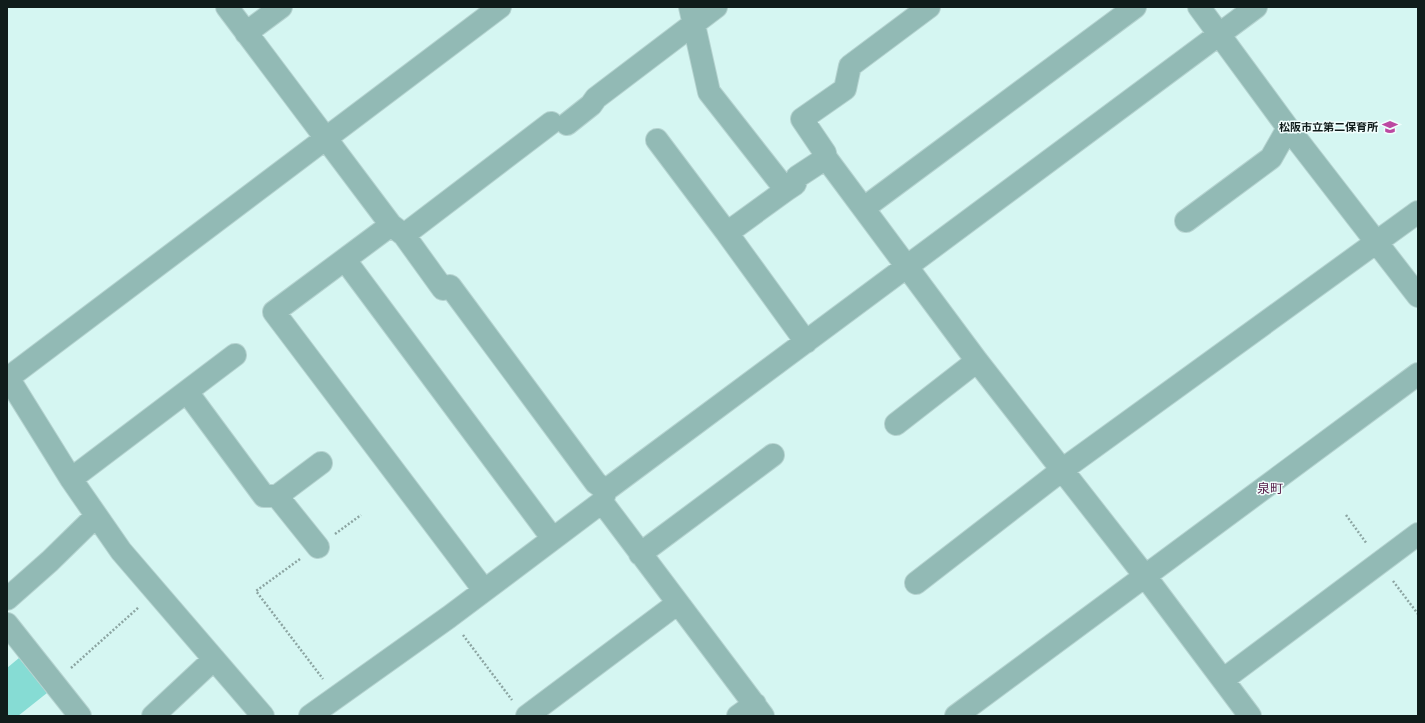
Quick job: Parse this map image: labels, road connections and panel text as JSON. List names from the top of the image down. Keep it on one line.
{"districts":["泉町"],"places":{"school or university":["松阪市立第二保育所"]}}
